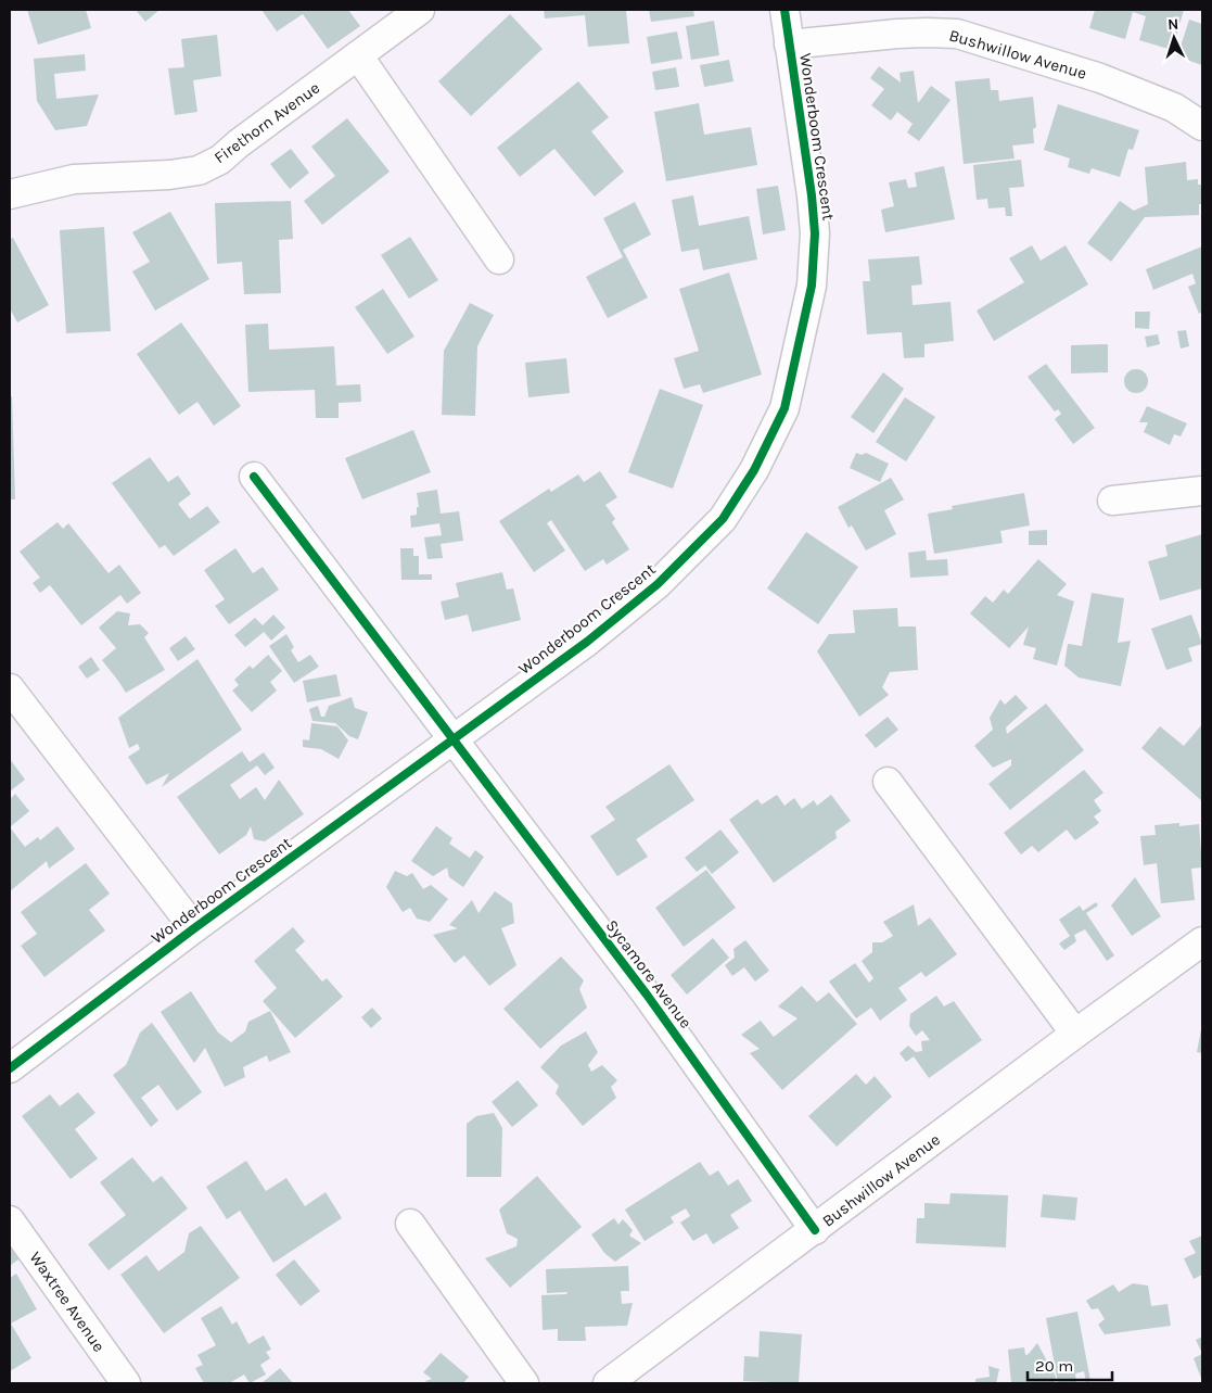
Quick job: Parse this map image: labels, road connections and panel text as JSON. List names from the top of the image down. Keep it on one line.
{"streets":{"street":["Bushwillow Avenue","Firethorn Avenue","Wonderboom Crescent","Sycamore Avenue","Waxtree Avenue"]},"crossings":[["Bushwillow Avenue","Wonderboom Crescent"],["Bushwillow Avenue","Sycamore Avenue"],["Wonderboom Crescent","Sycamore Avenue"]],"scale_bar":"20 m","north":"top"}
